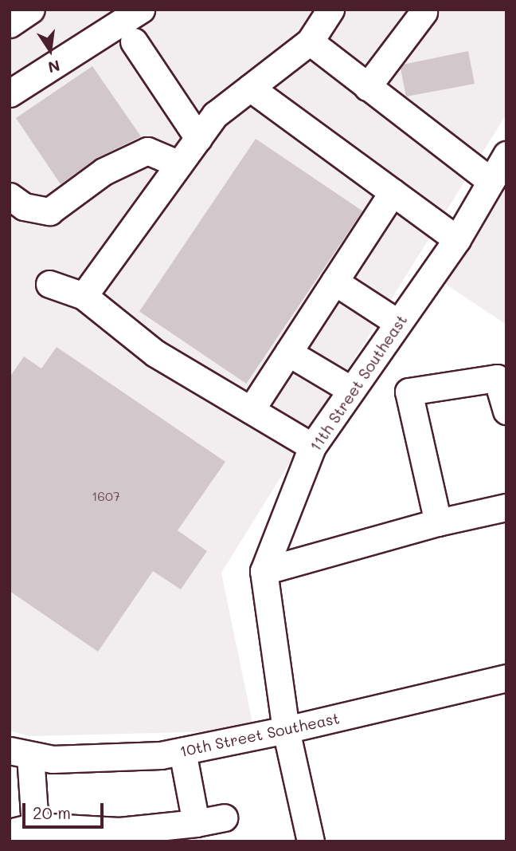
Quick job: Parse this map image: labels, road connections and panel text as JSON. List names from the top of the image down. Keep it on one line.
{"streets":{"street":["11th Street Southeast","10th Street Southeast"]},"crossings":[["11th Street Southeast","10th Street Southeast"]],"house_numbers":["1607"],"scale_bar":"20 m","north":"bottom"}
